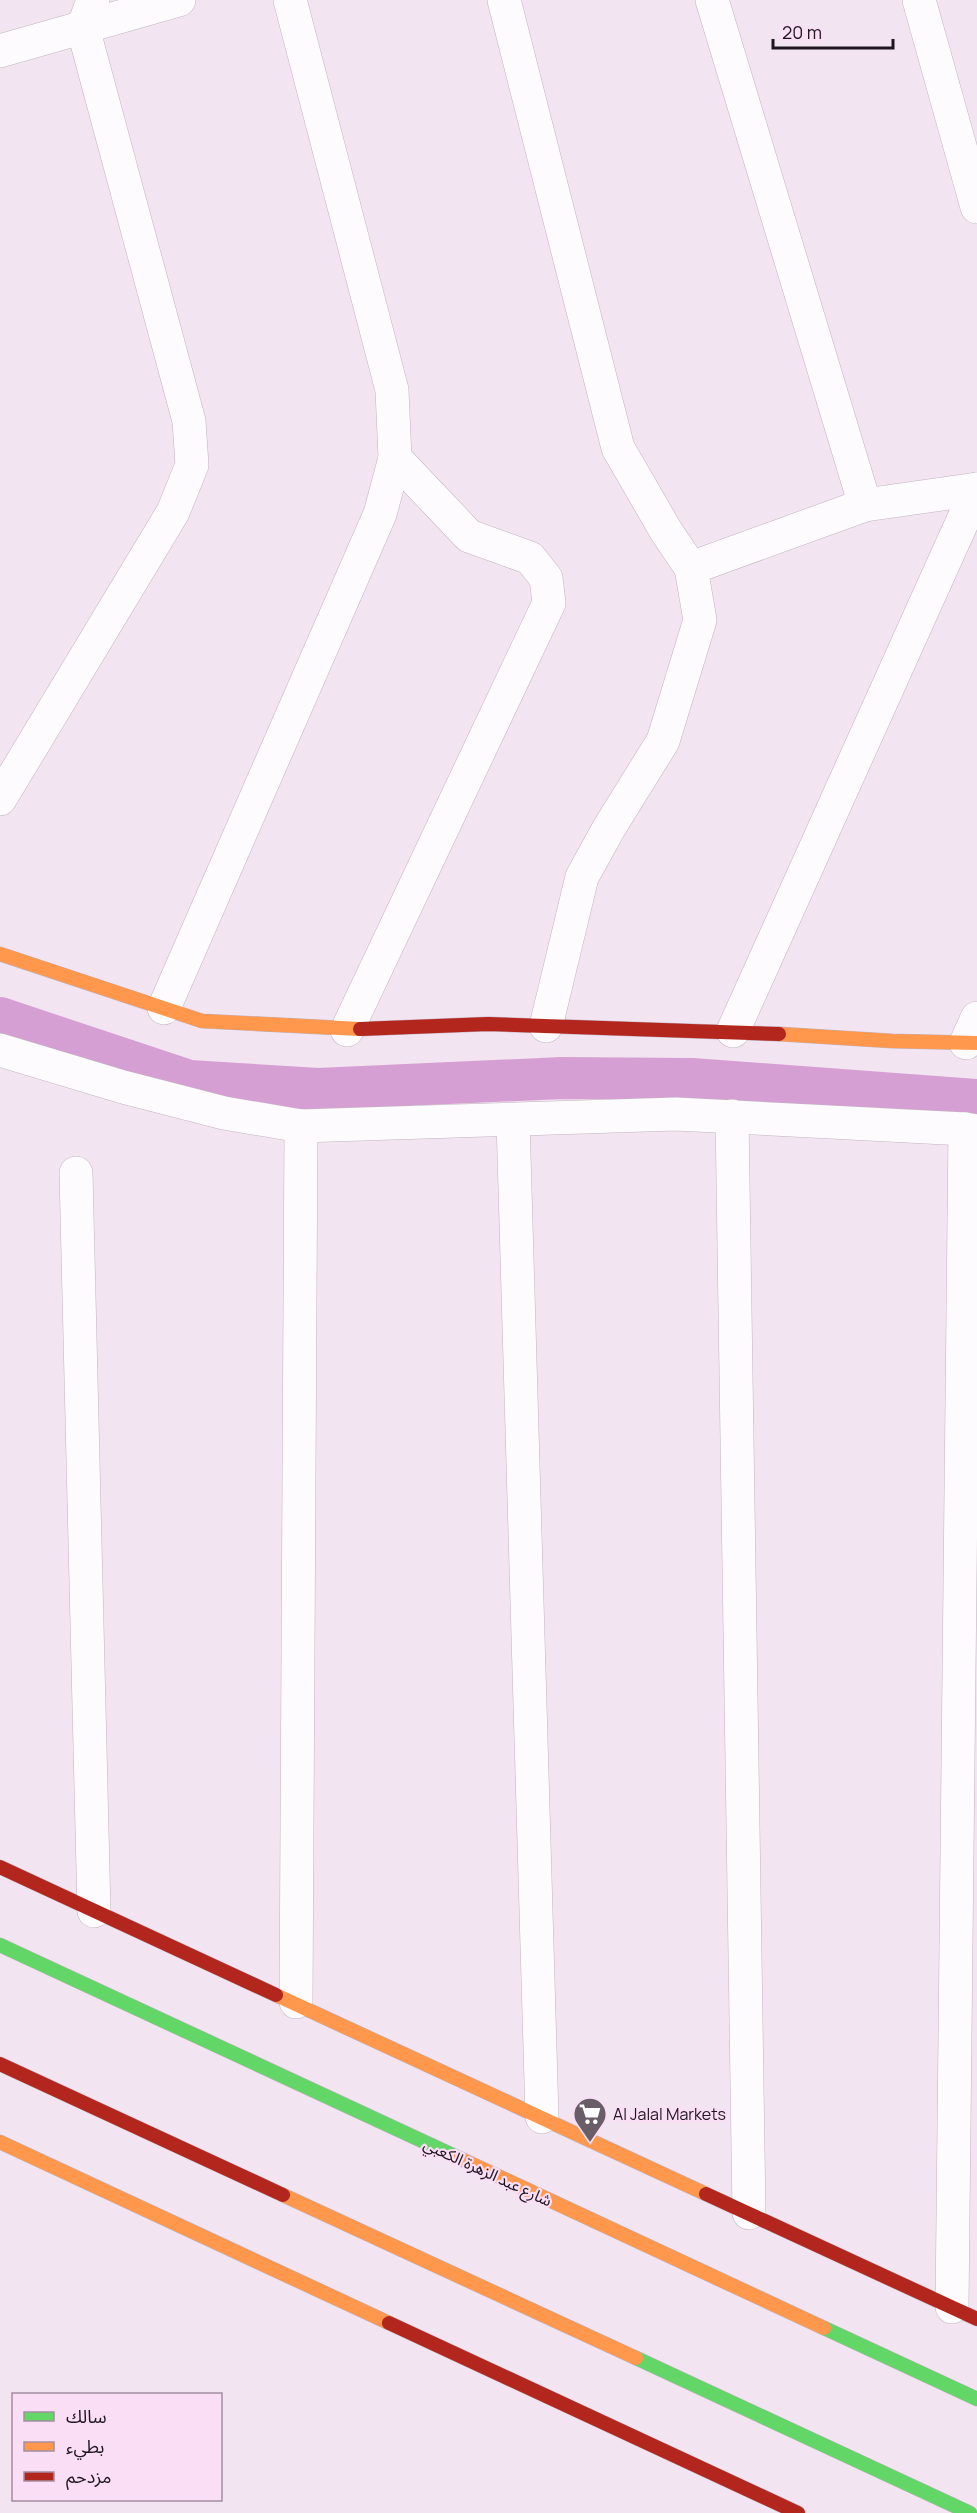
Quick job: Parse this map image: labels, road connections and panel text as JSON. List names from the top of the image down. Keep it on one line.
{"streets":{"street":["شارع عبد الزهرة الكعبي"]},"places":{"supermarket":["Al Jalal Markets"]},"legend":["سالك","بطيء","مزدحم"],"scale_bar":"20 m"}
